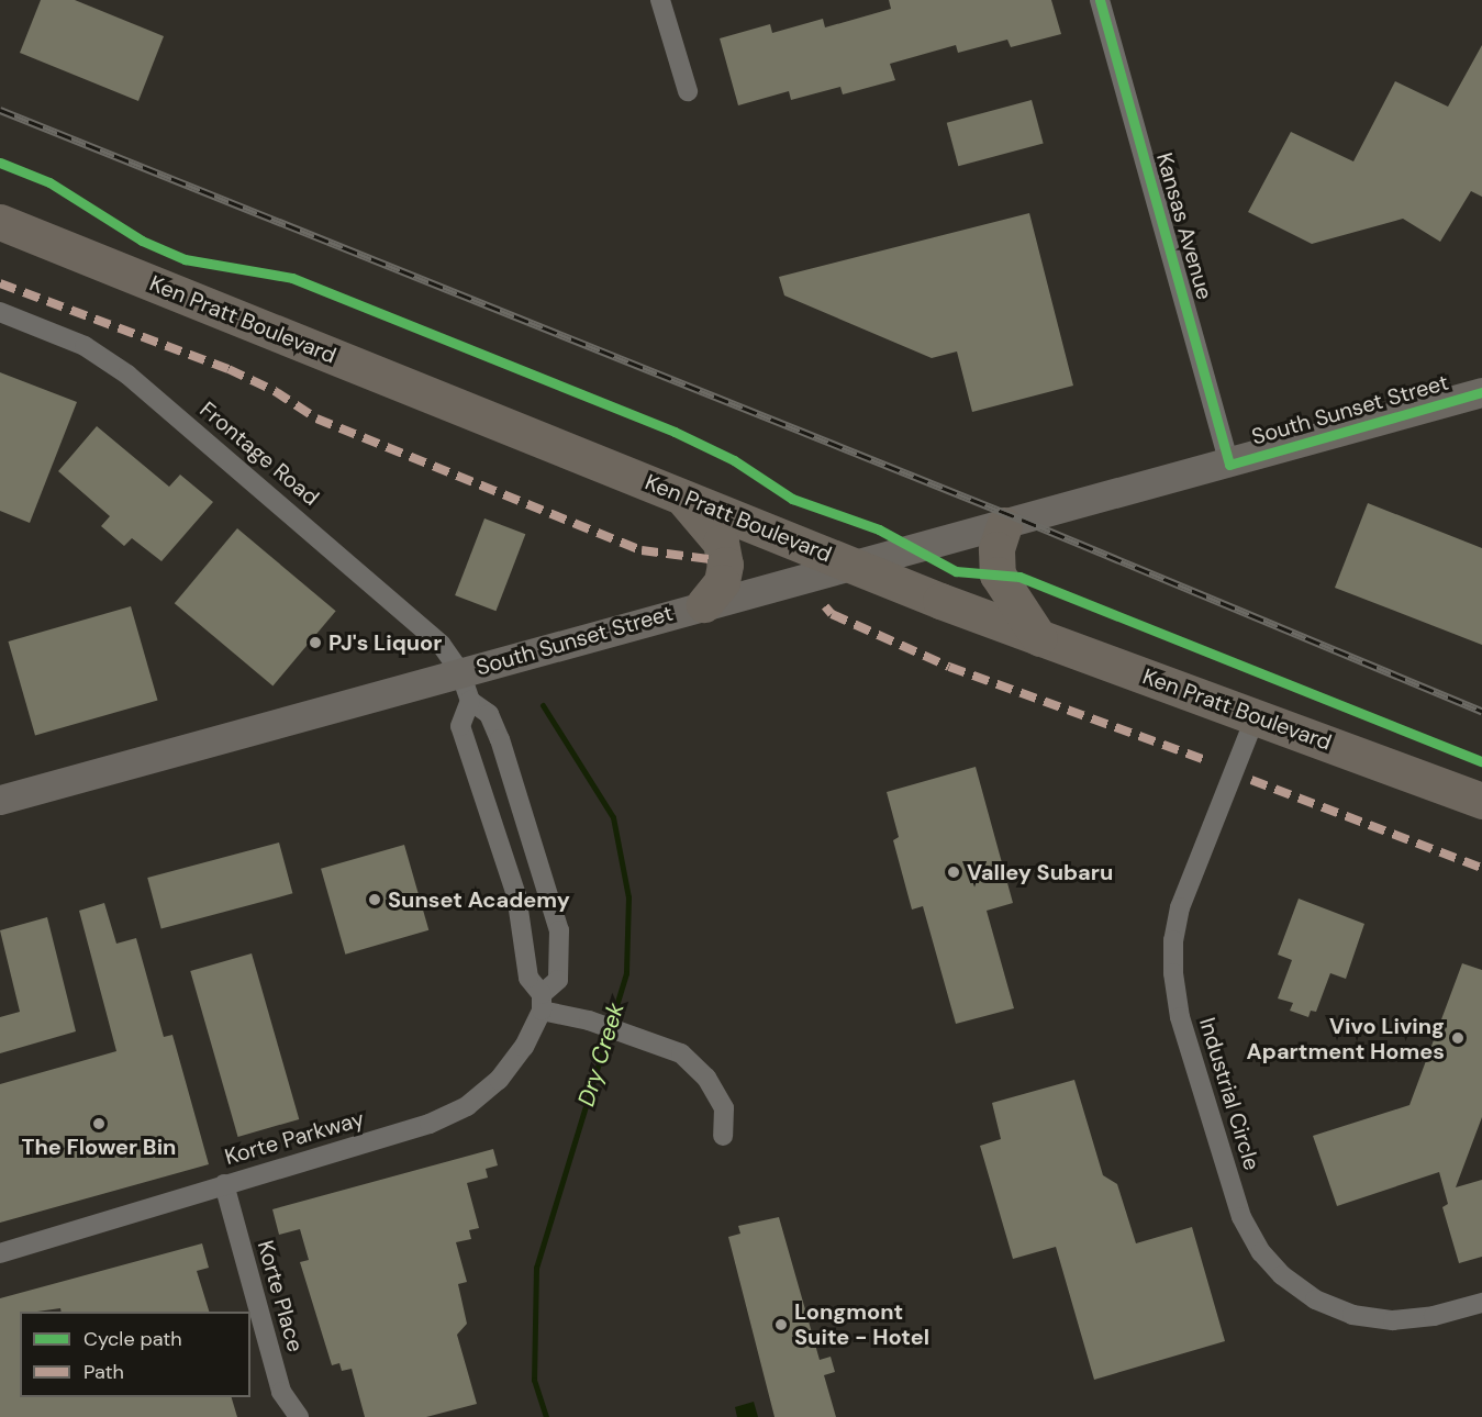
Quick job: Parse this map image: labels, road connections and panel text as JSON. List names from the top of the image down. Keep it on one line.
{"streets":{"highway":["Ken Pratt Boulevard"],"street":["Kansas Avenue","South Sunset Street","Frontage Road","Industrial Circle","Korte Parkway","Korte Place"]},"crossings":[["Kansas Avenue","South Sunset Street"],["Ken Pratt Boulevard","South Sunset Street"],["Ken Pratt Boulevard","Industrial Circle"],["South Sunset Street","Frontage Road"],["South Sunset Street","Korte Parkway"],["Frontage Road","Korte Parkway"],["Korte Parkway","Korte Place"]],"water":["Dry Creek"],"places":["PJ's Liquor","Valley Subaru","Sunset Academy","Vivo Living Apartment Homes","The Flower Bin","Longmont Suite - Hotel"],"legend":["Cycle path","Path"]}
